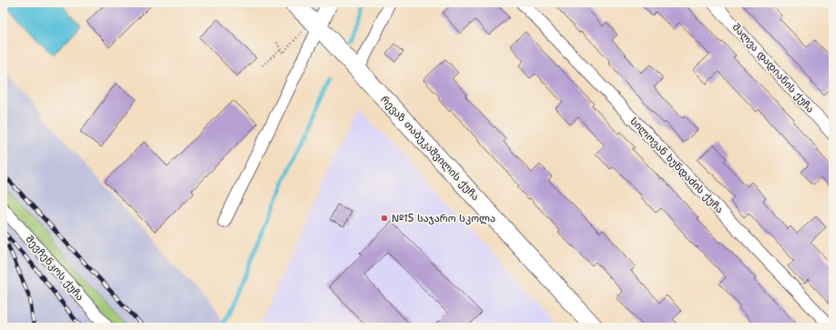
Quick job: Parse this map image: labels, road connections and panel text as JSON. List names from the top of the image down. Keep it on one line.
{"streets":{"main road":["რევაზ თაბუკაშვილის ქუჩა"],"street":["შალვა დადიანის ქუჩა","სილოვან ხუნდაძის ქუჩა","შევჩენკოს ქუჩა"]},"places":["№15 საჯარო სკოლა"]}
